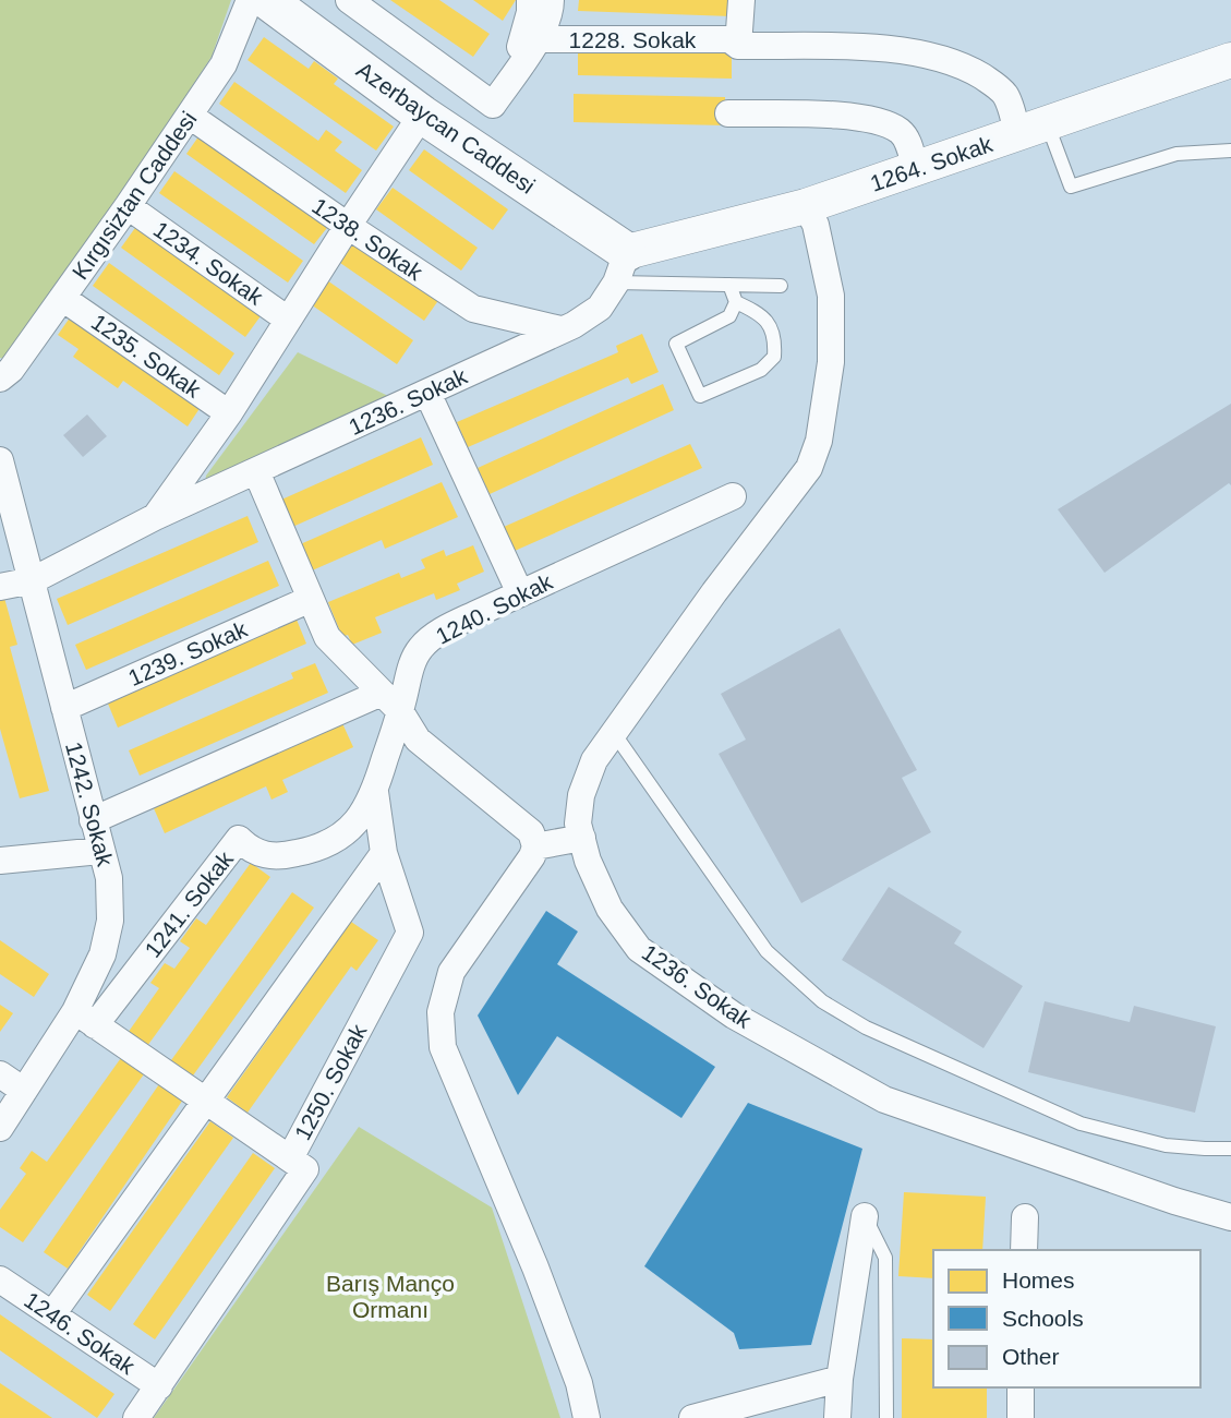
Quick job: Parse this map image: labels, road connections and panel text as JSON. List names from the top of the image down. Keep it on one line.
{"streets":{"main road":["Azerbaycan Caddesi"],"street":["1228. Sokak","1264. Sokak","Kırgısiztan Caddesi","1238. Sokak","1234. Sokak","1235. Sokak","1236. Sokak","1240. Sokak","1239. Sokak","1242. Sokak","1241. Sokak","1250. Sokak","1246. Sokak"]},"crossings":[["1228. Sokak","1264. Sokak"],["Azerbaycan Caddesi","1264. Sokak"],["Azerbaycan Caddesi","1236. Sokak"],["1264. Sokak","1236. Sokak"],["Kırgısiztan Caddesi","1238. Sokak"],["Kırgısiztan Caddesi","1234. Sokak"],["Kırgısiztan Caddesi","1235. Sokak"],["1238. Sokak","1236. Sokak"],["1234. Sokak","1236. Sokak"],["1235. Sokak","1236. Sokak"],["1236. Sokak","1242. Sokak"],["1240. Sokak","1241. Sokak"],["1239. Sokak","1242. Sokak"],["1242. Sokak","1241. Sokak"],["1241. Sokak","1250. Sokak"],["1250. Sokak","1246. Sokak"]],"parks":["Barış Manço Ormanı"],"legend":["Homes","Schools","Other"]}
